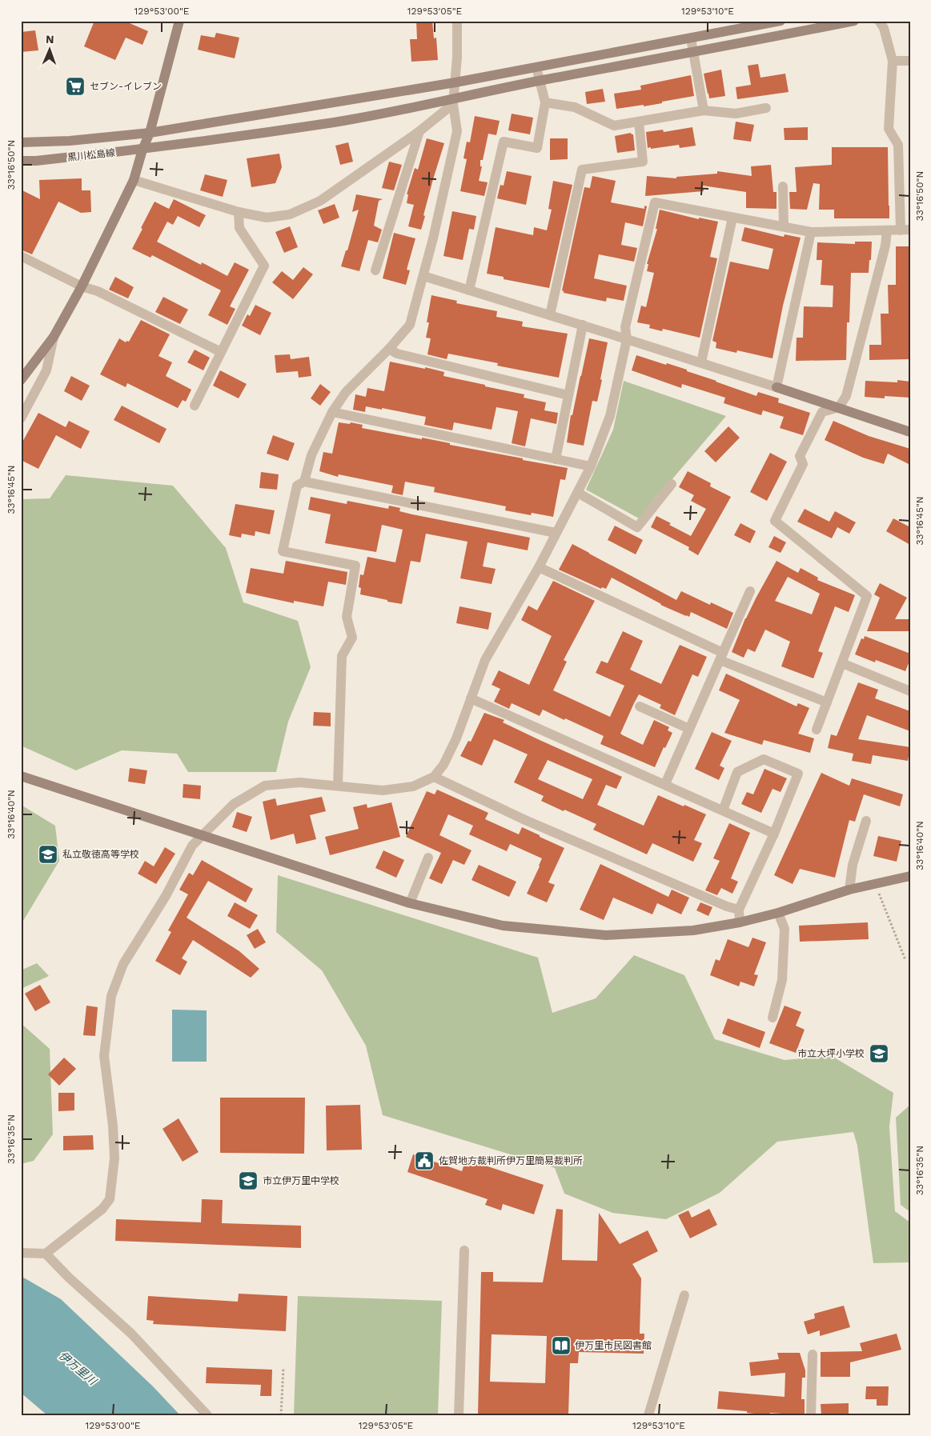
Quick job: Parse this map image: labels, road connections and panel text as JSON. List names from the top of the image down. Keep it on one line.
{"streets":{"street":["黒川松島線"]},"water":["伊万里川"],"places":{"supermarket":["セブン-イレブン"],"school or university":["私立敬徳高等学校","市立大坪小学校","市立伊万里中学校"],"public building":["佐賀地方裁判所伊万里簡易裁判所"],"library":["伊万里市民図書館"]},"north":"top","coordinates":["129°53'00\"E","129°53'05\"E","129°53'10\"E","33°16'50\"N","33°16'45\"N","33°16'40\"N","33°16'35\"N"]}
